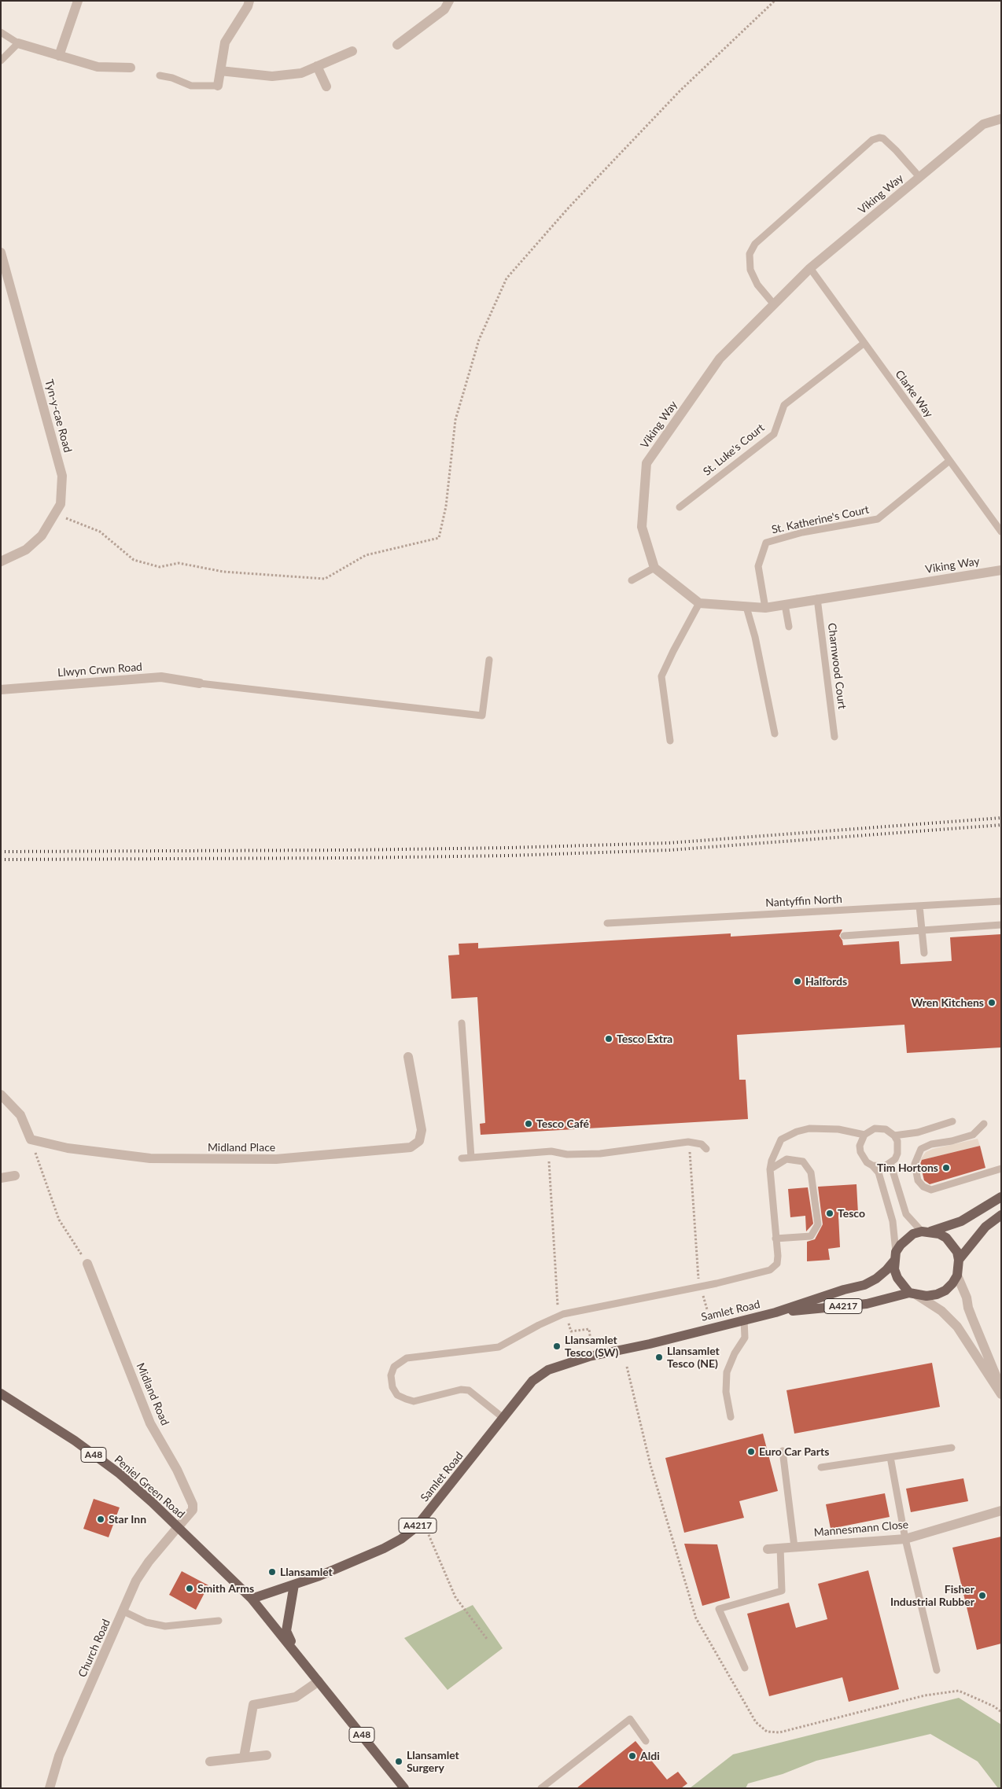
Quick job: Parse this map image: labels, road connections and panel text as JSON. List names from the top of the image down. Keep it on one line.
{"streets":{"main road":["A4217","Samlet Road","A48","Peniel Green Road"],"street":["Viking Way","Tyn-y-cae Road","Llwyn Crwn Road","Midland Place","Midland Road","Mannesmann Close","Church Road"],"lane":["Clarke Way","St. Luke's Court","St. Katherine's Court","Charnwood Court","Nantyffin North"]},"crossings":[["Viking Way","Clarke Way"],["Viking Way","St. Katherine's Court"],["Viking Way","Charnwood Court"],["Clarke Way","St. Luke's Court"],["Clarke Way","St. Katherine's Court"],["Samlet Road","A48"],["Samlet Road","Peniel Green Road"],["Midland Road","Peniel Green Road"],["Midland Road","Church Road"],["A48","Peniel Green Road"],["Peniel Green Road","Church Road"]],"places":["Halfords","Wren Kitchens","Tesco Extra","Tesco Café","Tim Hortons","Tesco","Llansamlet Tesco (SW)","Llansamlet Tesco (NE)","Euro Car Parts","Star Inn","Llansamlet","Smith Arms","Fisher Industrial Rubber","Aldi","Llansamlet Surgery"]}
